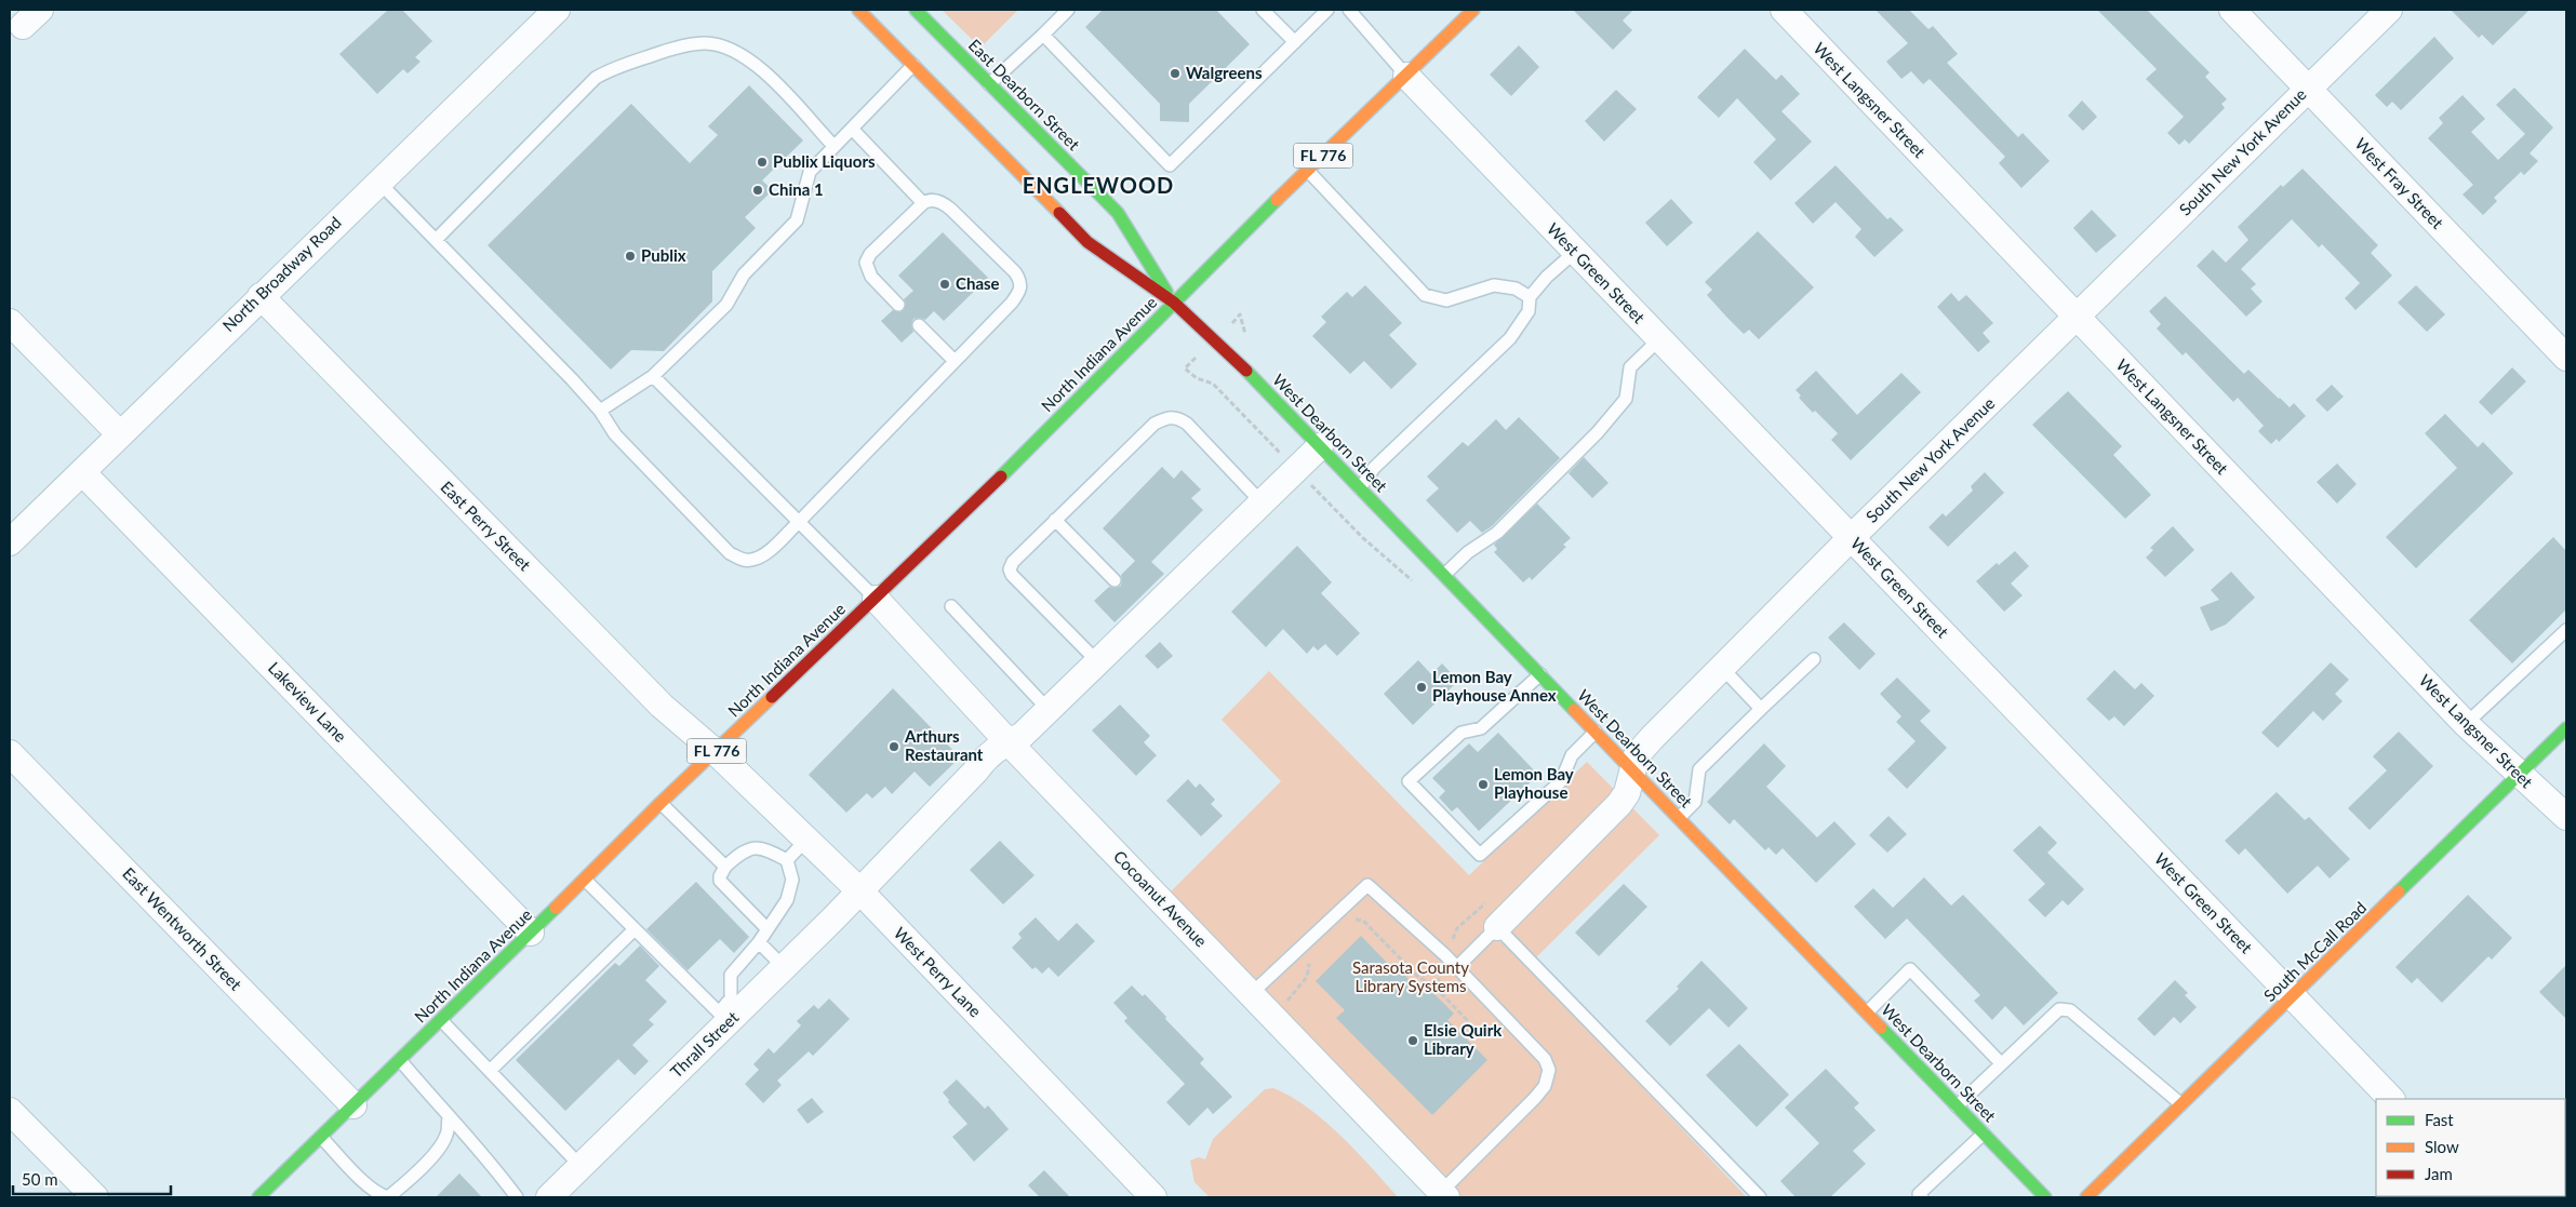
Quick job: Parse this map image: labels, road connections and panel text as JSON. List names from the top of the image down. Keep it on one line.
{"streets":{"main road":["East Dearborn Street","FL 776","North Indiana Avenue","West Dearborn Street","South McCall Road"],"street":["West Langsner Street","South New York Avenue","West Fray Street","West Green Street","North Broadway Road","East Perry Street","Lakeview Lane","Cocoanut Avenue","East Wentworth Street","West Perry Lane","Thrall Street"]},"crossings":[["East Dearborn Street","FL 776"],["East Dearborn Street","North Indiana Avenue"],["East Dearborn Street","West Dearborn Street"],["West Langsner Street","South New York Avenue"],["West Langsner Street","South McCall Road"],["South New York Avenue","West Fray Street"],["South New York Avenue","West Green Street"],["South New York Avenue","West Dearborn Street"],["FL 776","West Green Street"],["FL 776","North Indiana Avenue"],["FL 776","West Dearborn Street"],["West Green Street","South McCall Road"],["North Broadway Road","East Perry Street"],["North Broadway Road","Lakeview Lane"],["North Indiana Avenue","West Dearborn Street"],["North Indiana Avenue","East Perry Street"],["North Indiana Avenue","Lakeview Lane"],["North Indiana Avenue","Cocoanut Avenue"],["North Indiana Avenue","East Wentworth Street"],["North Indiana Avenue","West Perry Lane"],["West Dearborn Street","Thrall Street"],["East Perry Street","West Perry Lane"],["Cocoanut Avenue","Thrall Street"],["West Perry Lane","Thrall Street"]],"districts":["ENGLEWOOD"],"parks":["Sarasota County Library Systems"],"places":["Walgreens","Publix Liquors","China 1","Publix","Chase","Lemon Bay Playhouse Annex","Arthurs Restaurant","Lemon Bay Playhouse","Elsie Quirk Library"],"legend":["Fast","Slow","Jam"],"scale_bar":"50 m"}
